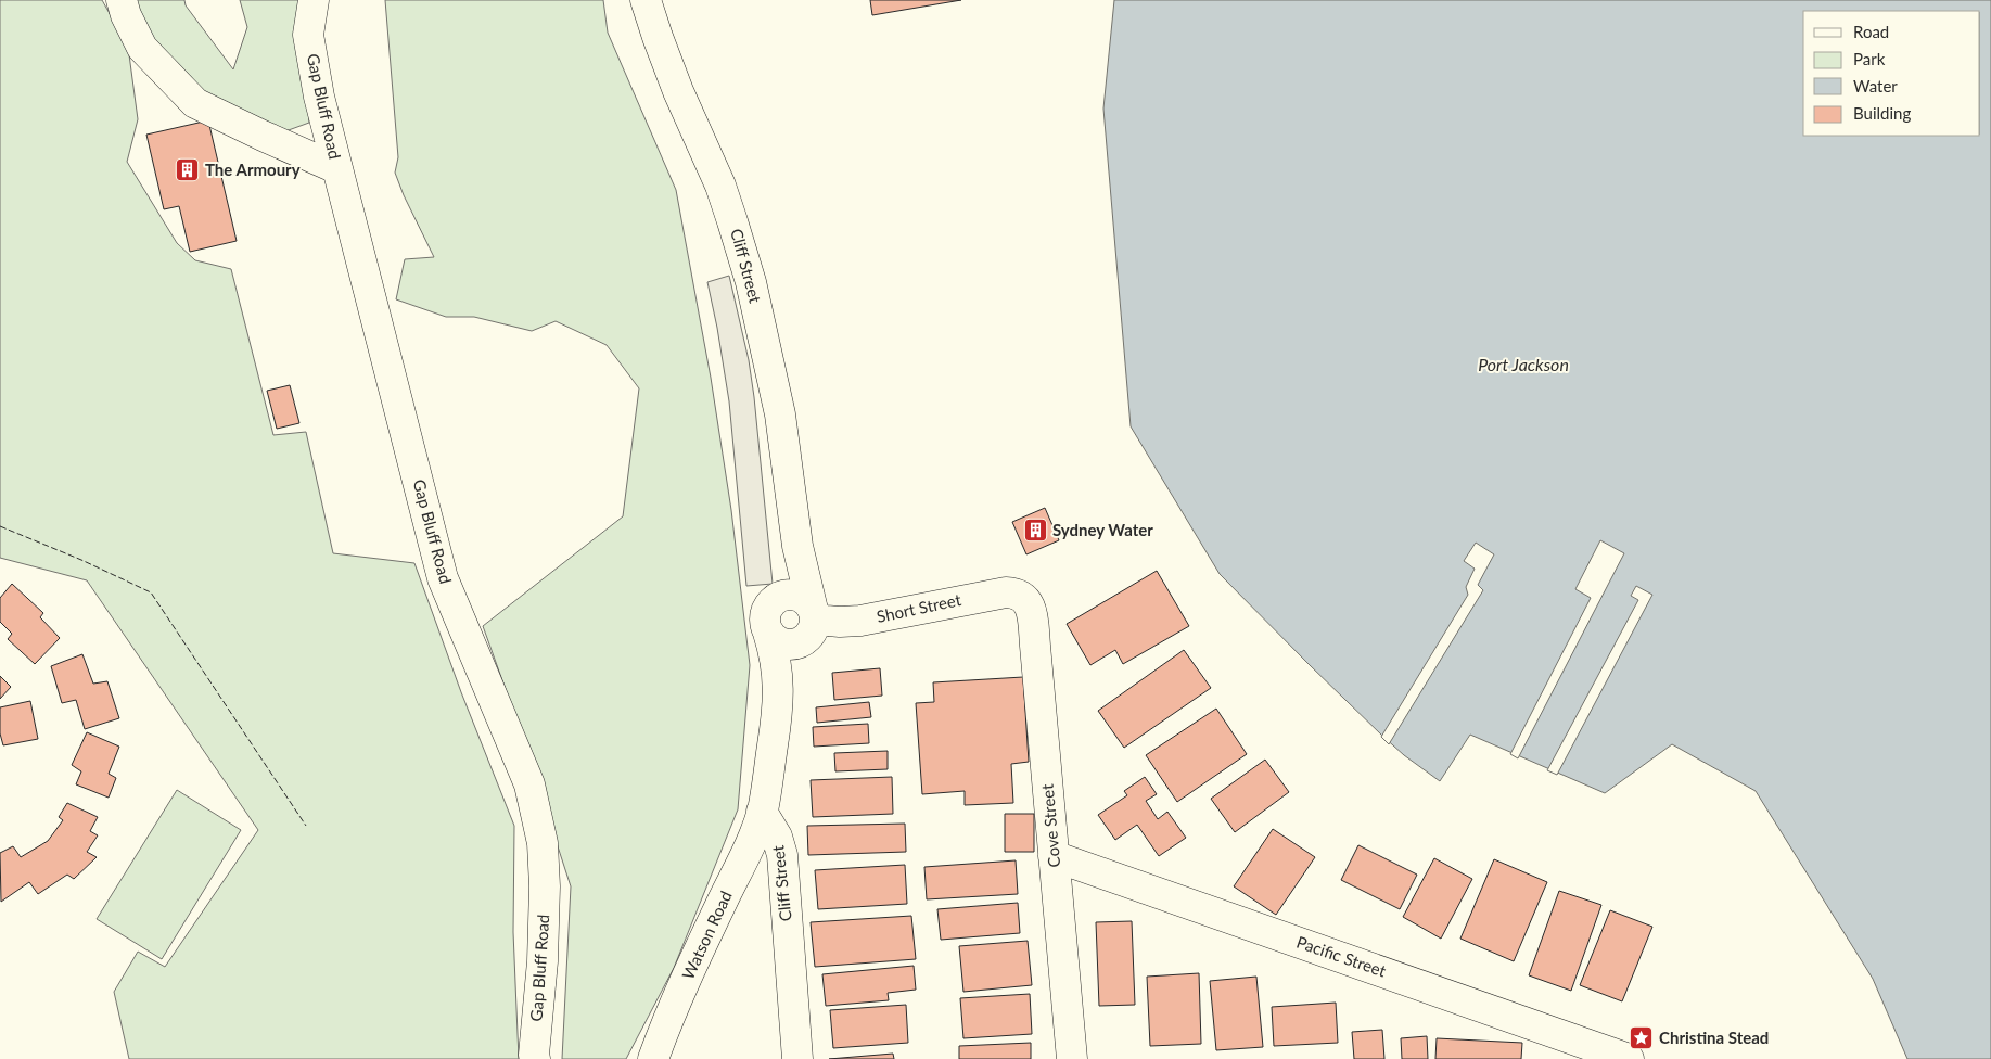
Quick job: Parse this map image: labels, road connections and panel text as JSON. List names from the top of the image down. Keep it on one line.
{"streets":{"street":["Gap Bluff Road","Cliff Street","Short Street","Cove Street","Watson Road","Pacific Street"]},"crossings":[["Cliff Street","Short Street"],["Cliff Street","Watson Road"],["Short Street","Cove Street"],["Cove Street","Pacific Street"]],"water":["Port Jackson"],"places":{"building":["The Armoury","Sydney Water"],"place":["Christina Stead"]},"legend":["Road","Park","Water","Building"]}
